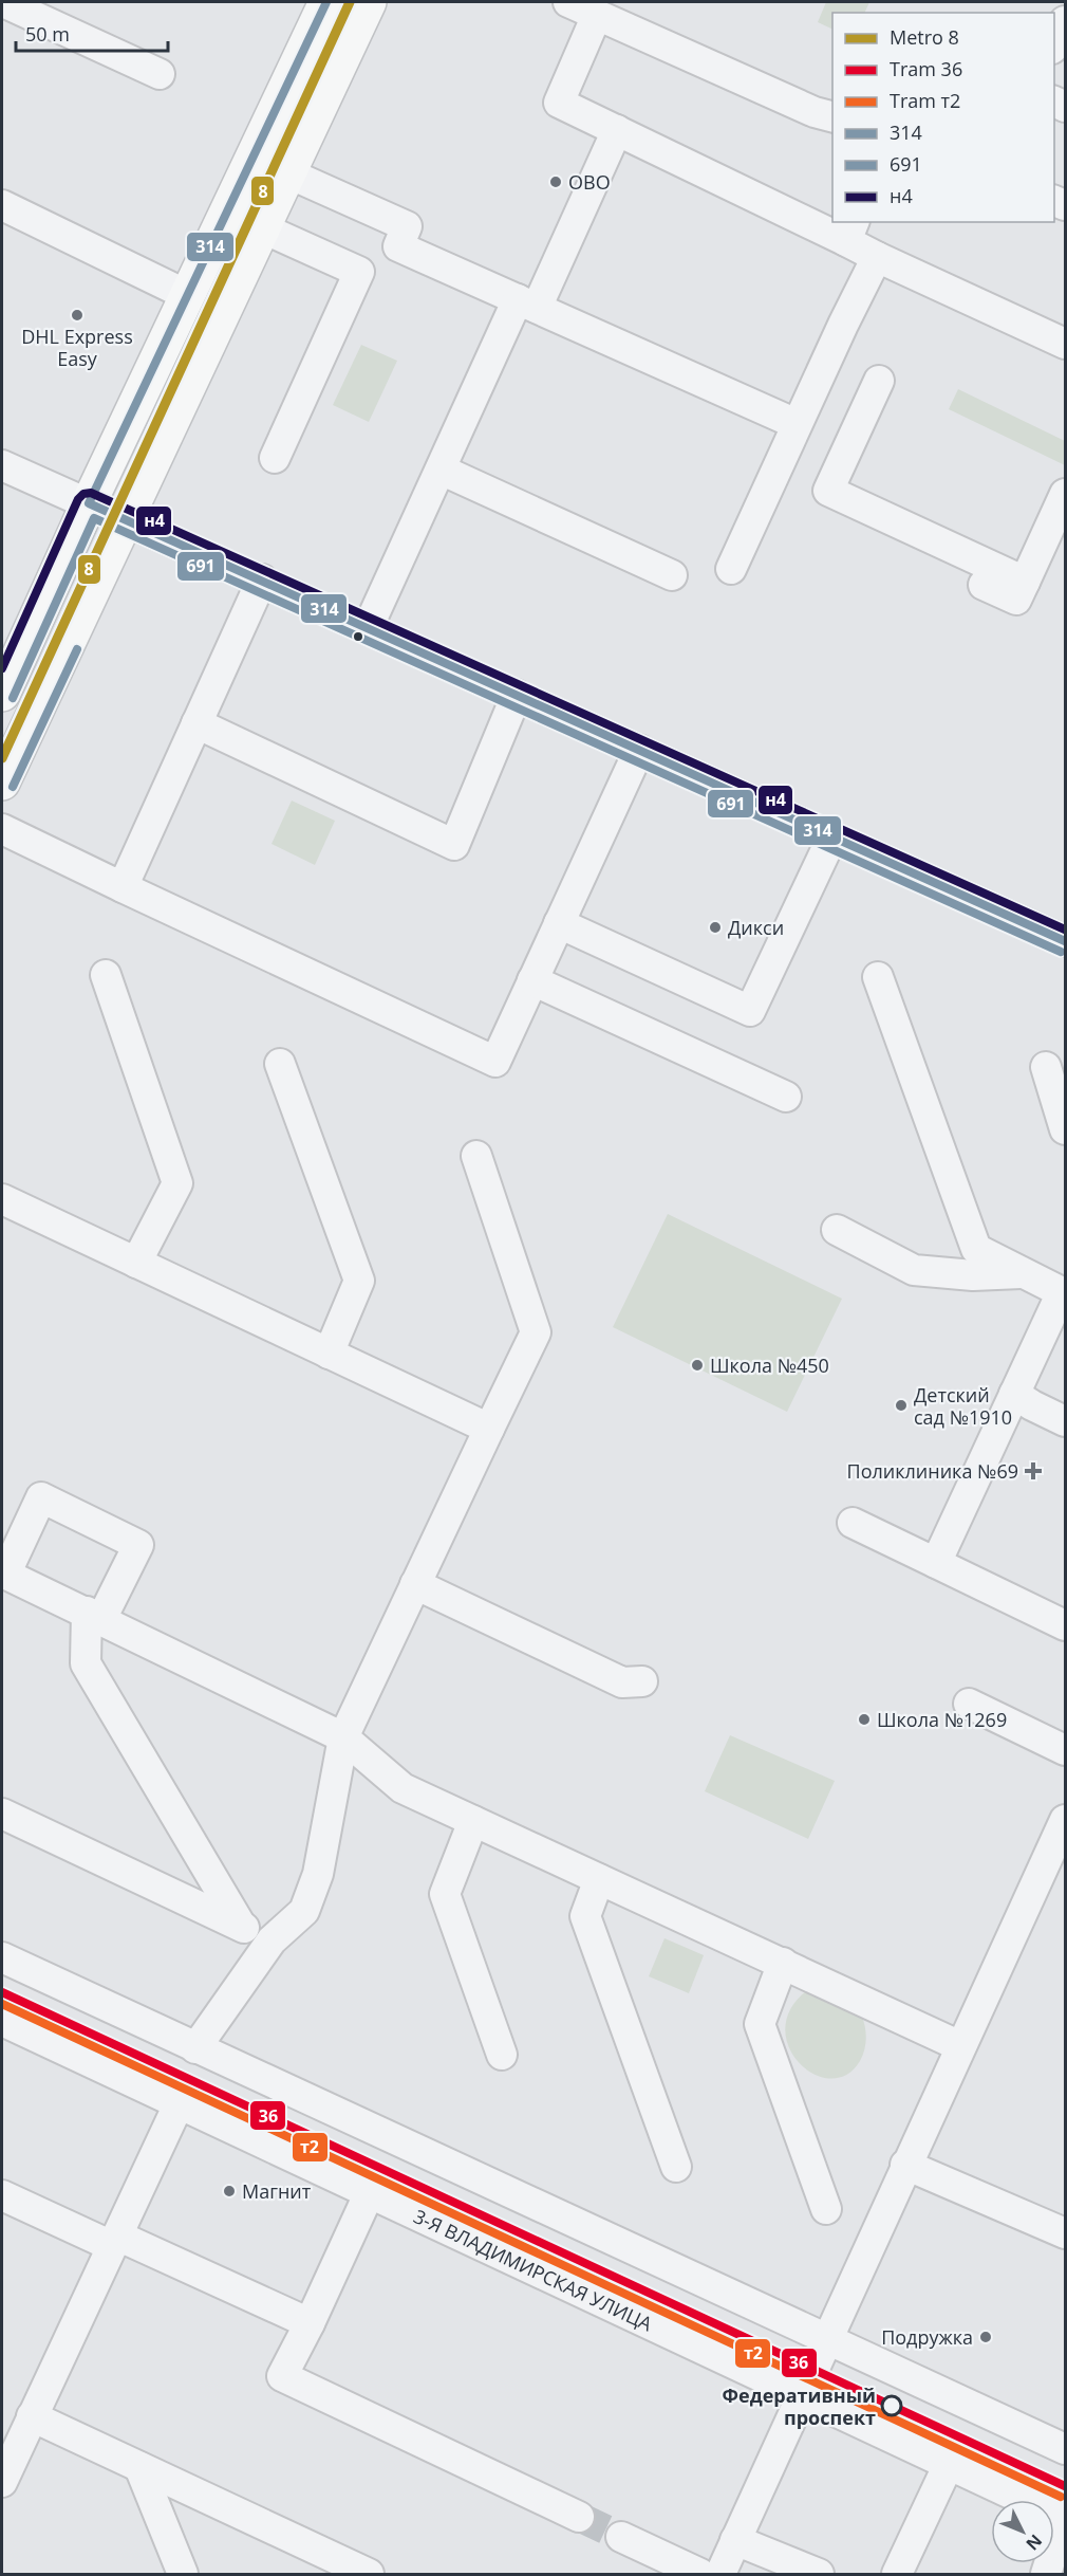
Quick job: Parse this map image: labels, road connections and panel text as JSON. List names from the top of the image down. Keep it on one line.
{"streets":{"street":["3-Я ВЛАДИМИРСКАЯ УЛИЦА"]},"places":{"other":["ОВО","DHL Express Easy","Дикси","Школа №450","Детский сад №1910","Школа №1269","Магнит","Подружка","Федеративный проспект"],"health":["Поликлиника №69"]},"lines":["metro line 8","transit line 314","transit line н4","transit line 691","tram line 36","tram line т2"],"legend":["Metro 8","Tram 36","Tram т2","314","691","н4"],"scale_bar":"50 m","north":"bottom right"}
